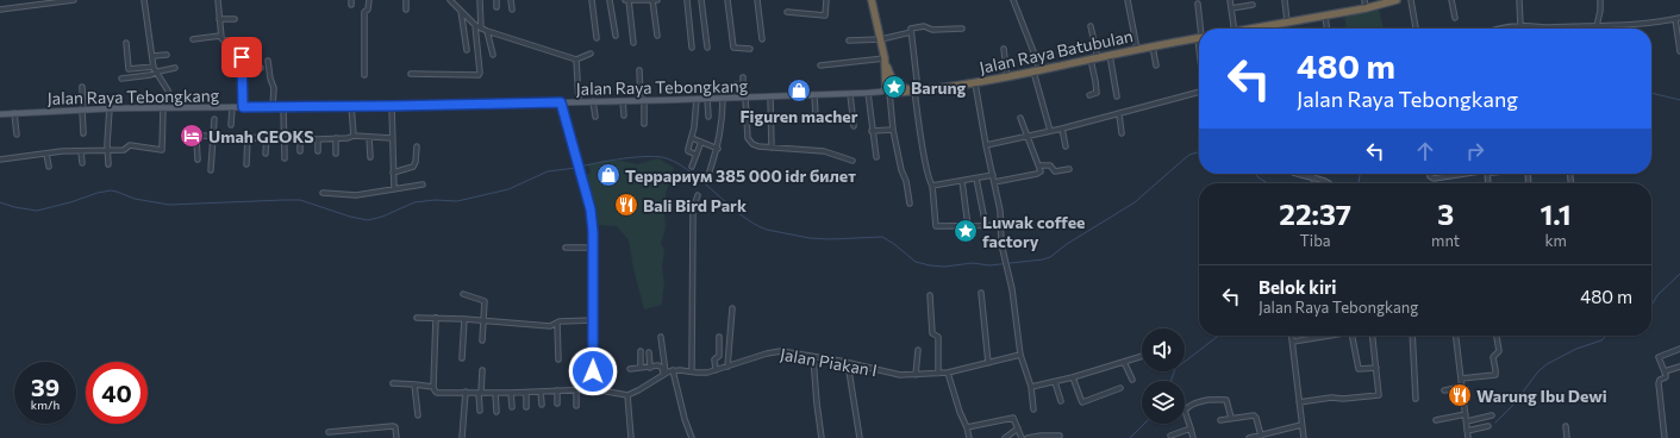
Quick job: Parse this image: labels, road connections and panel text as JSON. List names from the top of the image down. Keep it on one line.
{"streets":{"highway":["Jalan Raya Batubulan"],"main road":["Jalan Raya Tebongkang"],"street":["Jalan Piakan I"]},"crossings":[["Jalan Raya Batubulan","Jalan Raya Tebongkang"]],"places":{"place":["Barung","Luwak coffee factory"],"shop":["Figuren macher","Террариум 385 000 idr билет"],"hotel":["Umah GEOKS"],"restaurant":["Bali Bird Park","Warung Ibu Dewi"]},"page":{"turn":["480 m","Jalan Raya Tebongkang"],"eta":["22:37","Tiba","3","mnt","1.1","km"],"list":[{"name":"Belok kiri","note":"Jalan Raya Tebongkang","value":"480 m"}],"speed":"39 km/h","limit":"40"}}
